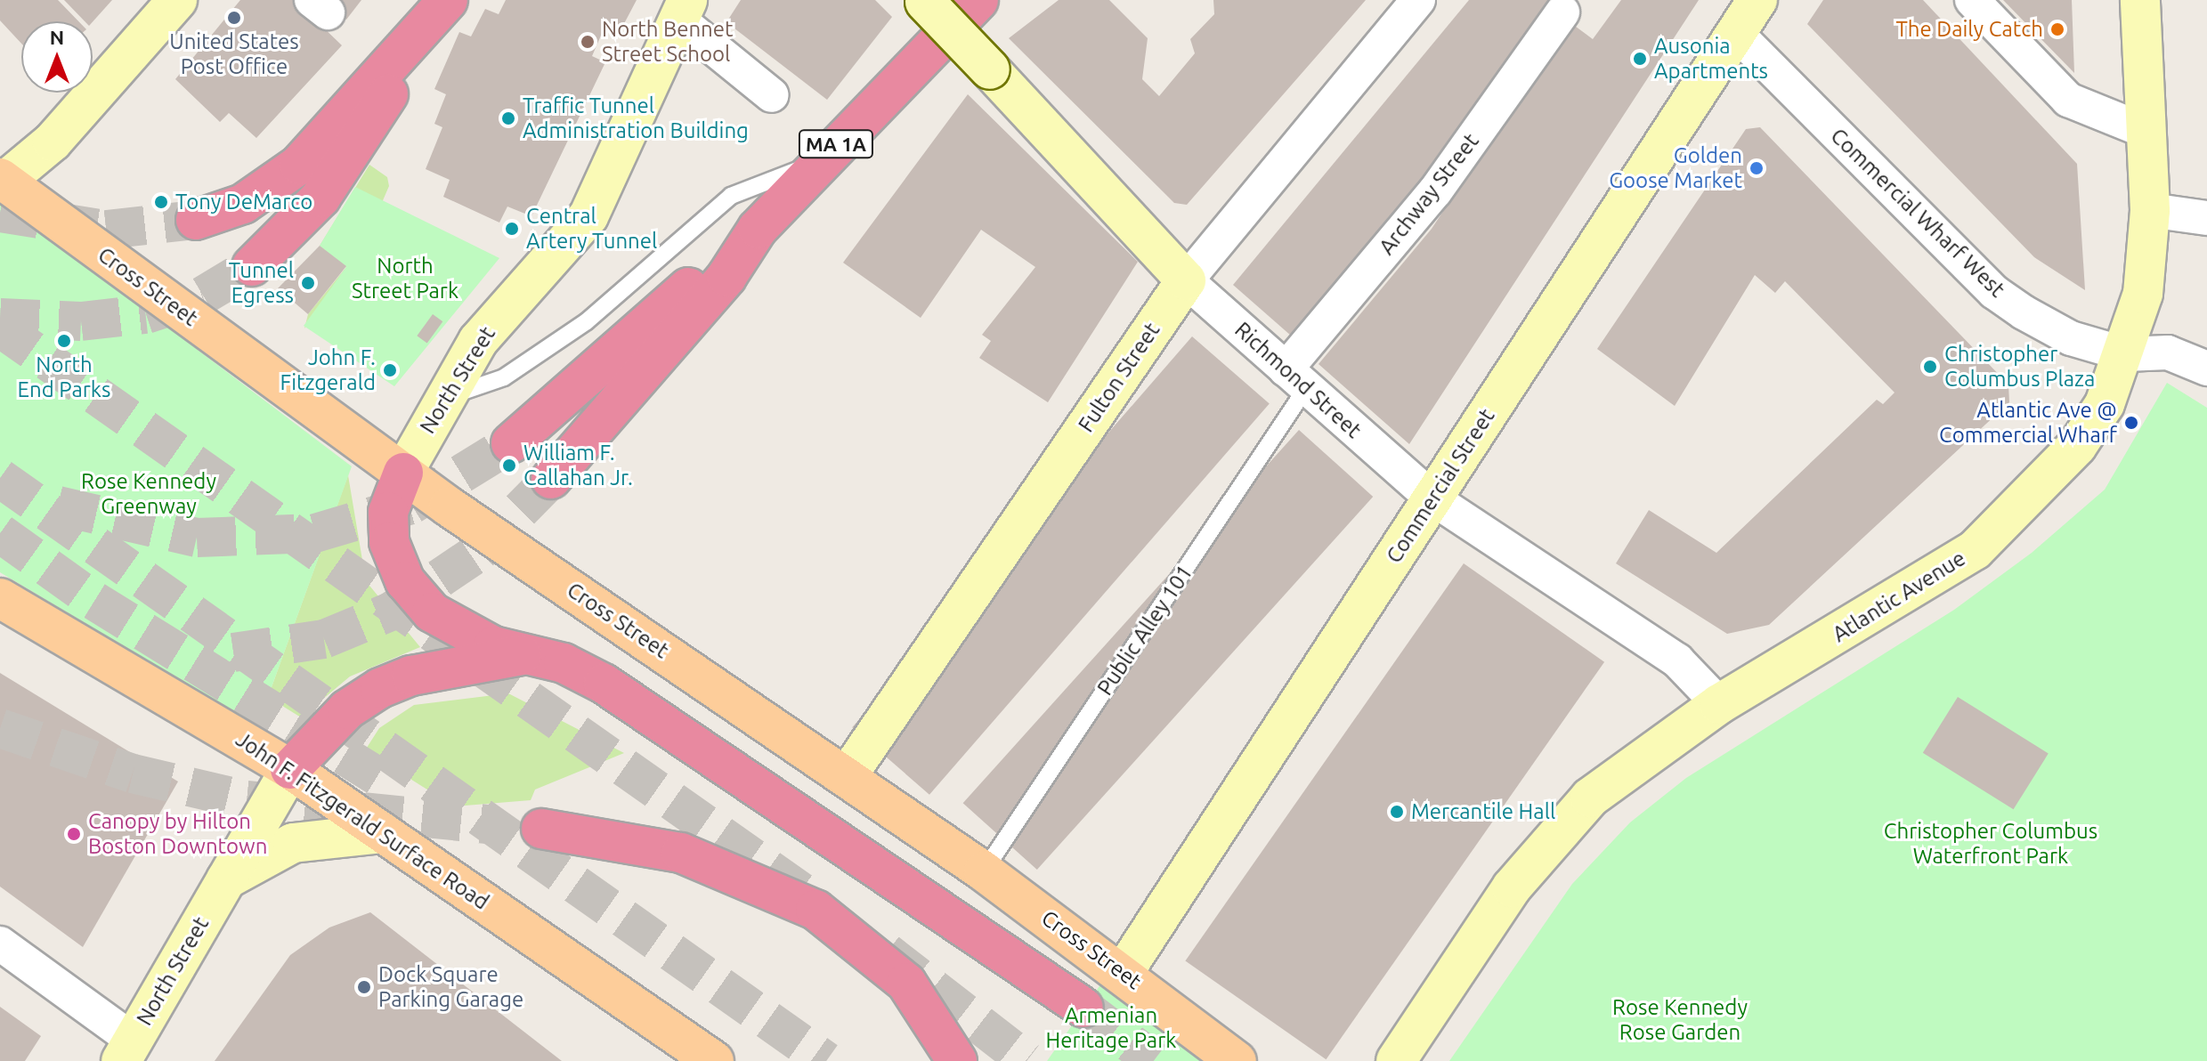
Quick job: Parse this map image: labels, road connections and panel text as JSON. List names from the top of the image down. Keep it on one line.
{"streets":{"highway":["MA 1A"],"main road":["Cross Street","Fulton Street","North Street","Richmond Street","Commercial Street","Atlantic Avenue","John F. Fitzgerald Surface Road"],"street":["Archway Street","Commercial Wharf West"],"lane":["Public Alley 101"]},"crossings":[["Archway Street","Richmond Street"],["Archway Street","Public Alley 101"],["Commercial Wharf West","Commercial Street"],["Commercial Wharf West","Atlantic Avenue"],["Cross Street","Fulton Street"],["Cross Street","North Street"],["Cross Street","Commercial Street"],["Cross Street","Public Alley 101"],["Fulton Street","Richmond Street"],["North Street","John F. Fitzgerald Surface Road"],["Richmond Street","Commercial Street"],["Richmond Street","Atlantic Avenue"],["Richmond Street","Public Alley 101"]],"parks":["North Street Park","Rose Kennedy Greenway","Christopher Columbus Waterfront Park","Rose Kennedy Rose Garden","Armenian Heritage Park"],"places":["United States Post Office","The Daily Catch","North Bennet Street School","Ausonia Apartments","Traffic Tunnel Administration Building","Golden Goose Market","Tony DeMarco","Central Artery Tunnel","Tunnel Egress","North End Parks","Christopher Columbus Plaza","John F. Fitzgerald","Atlantic Ave @ Commercial Wharf","William F. Callahan Jr.","Mercantile Hall","Canopy by Hilton Boston Downtown","Dock Square Parking Garage"],"north":"top"}
